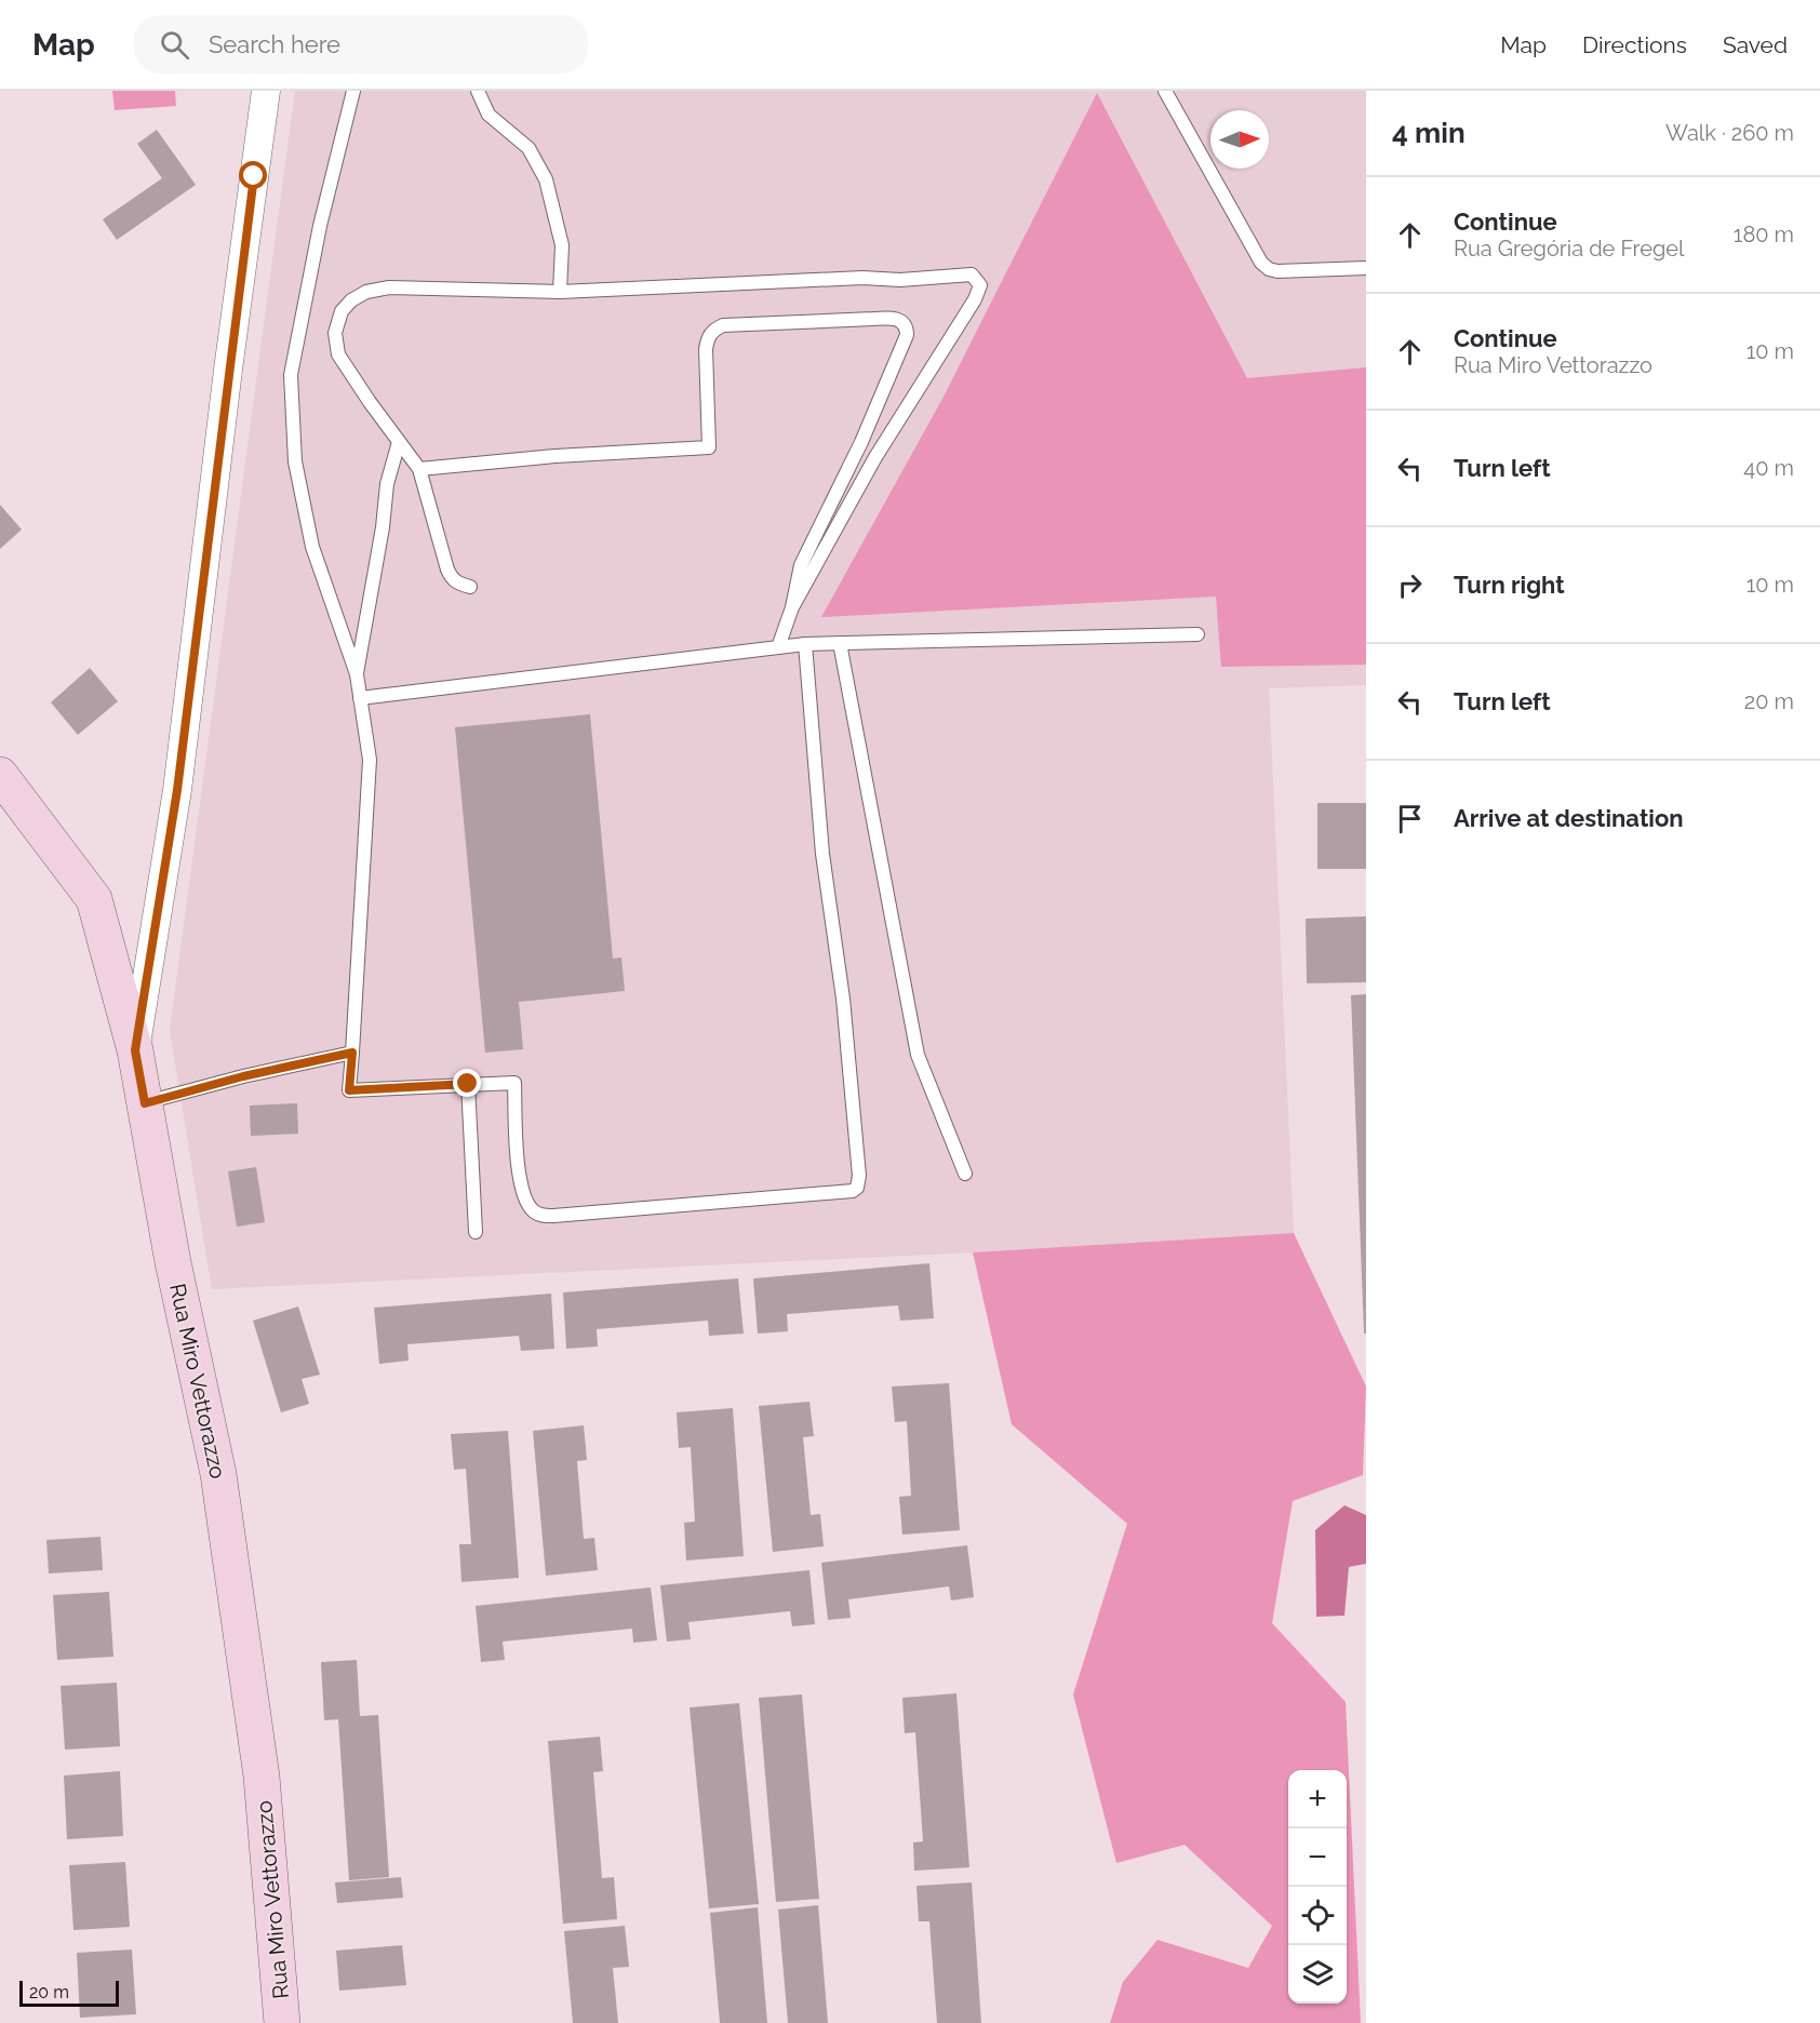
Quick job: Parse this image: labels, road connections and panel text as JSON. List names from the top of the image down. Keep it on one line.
{"streets":{"street":["Rua Miro Vettorazzo"]},"scale_bar":"20 m","north":"right","page":{"header":"Map","search":"Search here","nav":["Map","Directions","Saved"],"heading":["4 min","Walk · 260 m"],"list":[["Continue","Rua Gregória de Fregel","180 m"],["Continue","Rua Miro Vettorazzo","10 m"],["Turn left","40 m"],["Turn right","10 m"],["Turn left","20 m"],"Arrive at destination"],"map_buttons":["+","−"],"scale":"20 m"}}
